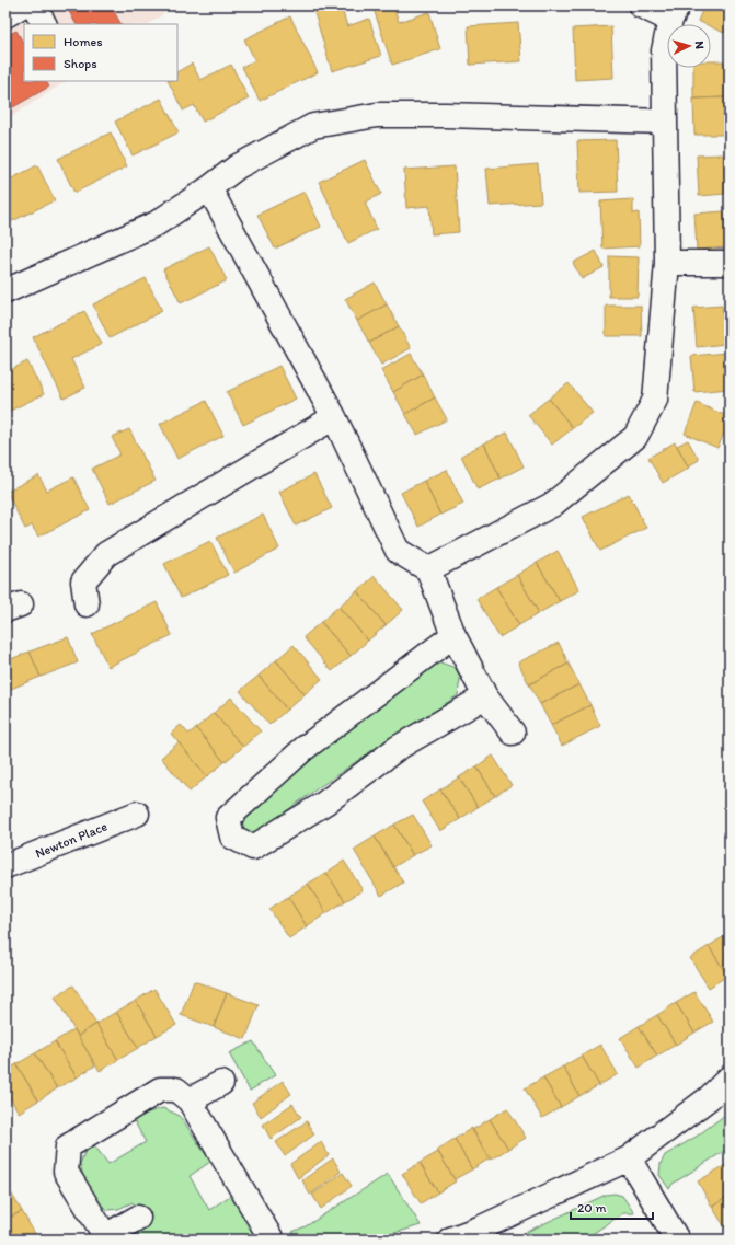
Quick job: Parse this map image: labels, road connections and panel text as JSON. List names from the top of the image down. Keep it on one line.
{"streets":{"street":["Newton Place"]},"legend":["Homes","Shops"],"scale_bar":"20 m","north":"right"}
